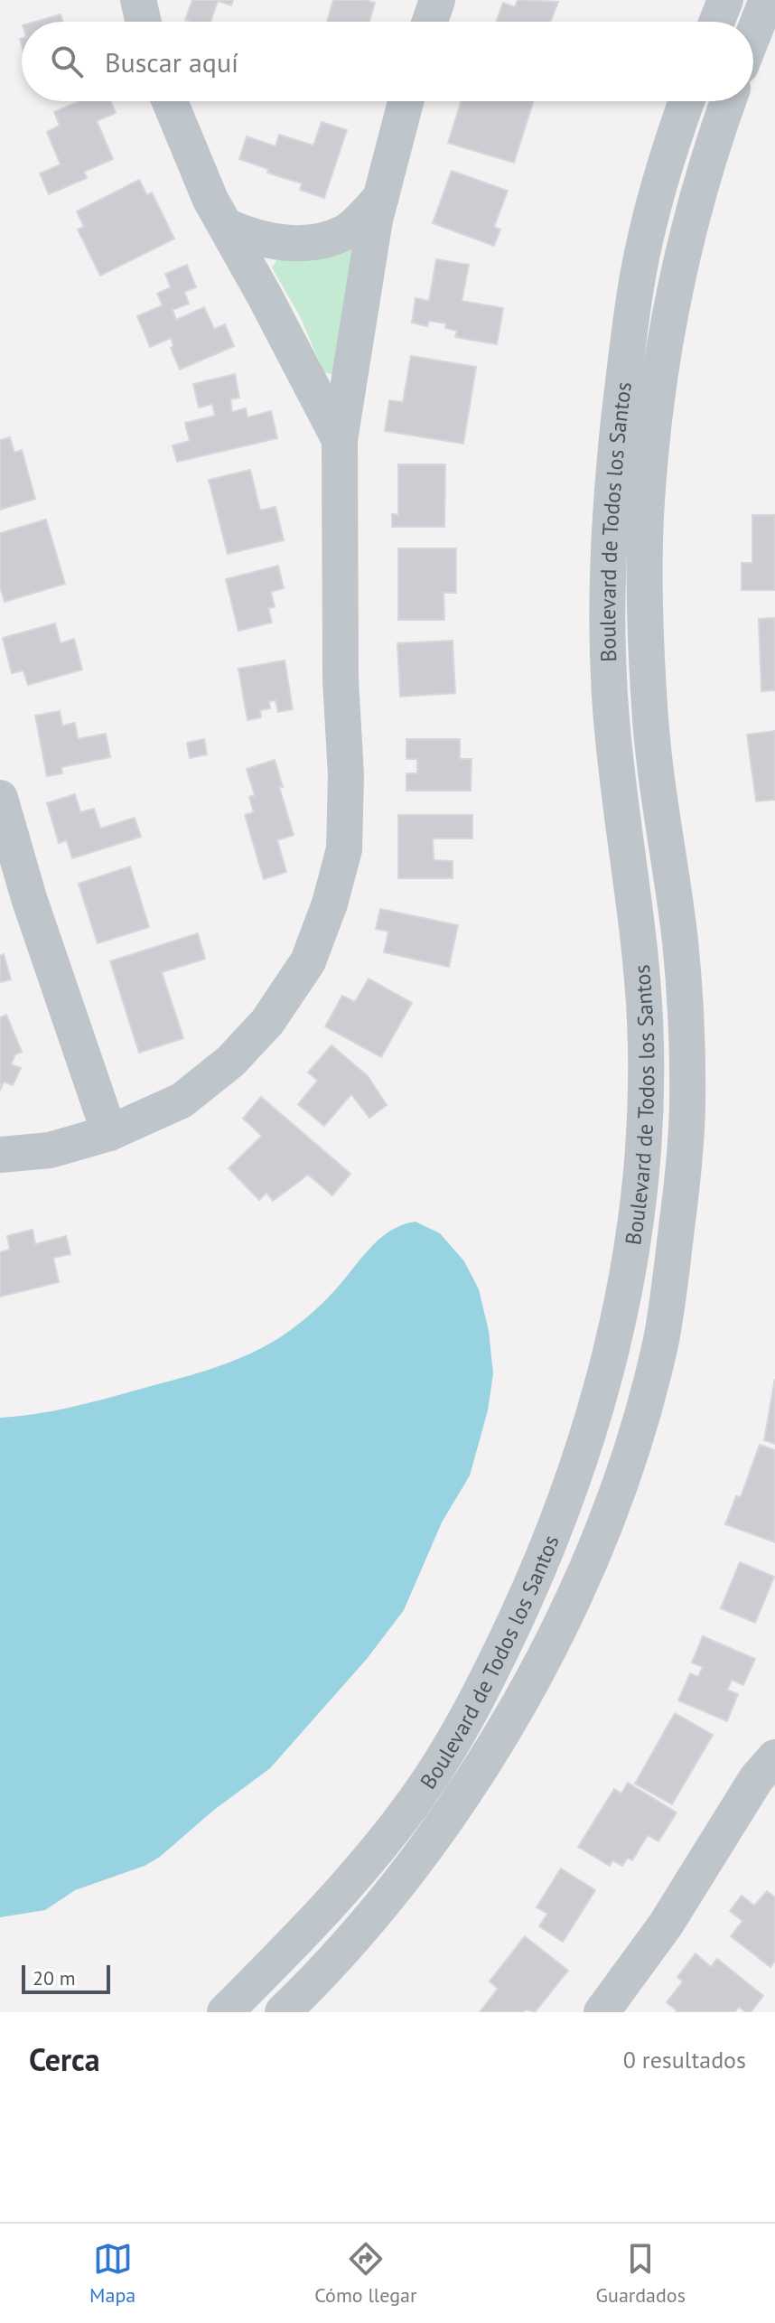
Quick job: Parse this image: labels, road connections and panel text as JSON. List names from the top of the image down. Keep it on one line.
{"streets":{"street":["Boulevard de Todos los Santos"]},"scale_bar":"20 m","page":{"search":"Buscar aquí","scale":"20 m","heading":["Cerca","0 resultados"],"nav":["Mapa","Cómo llegar","Guardados"]}}
